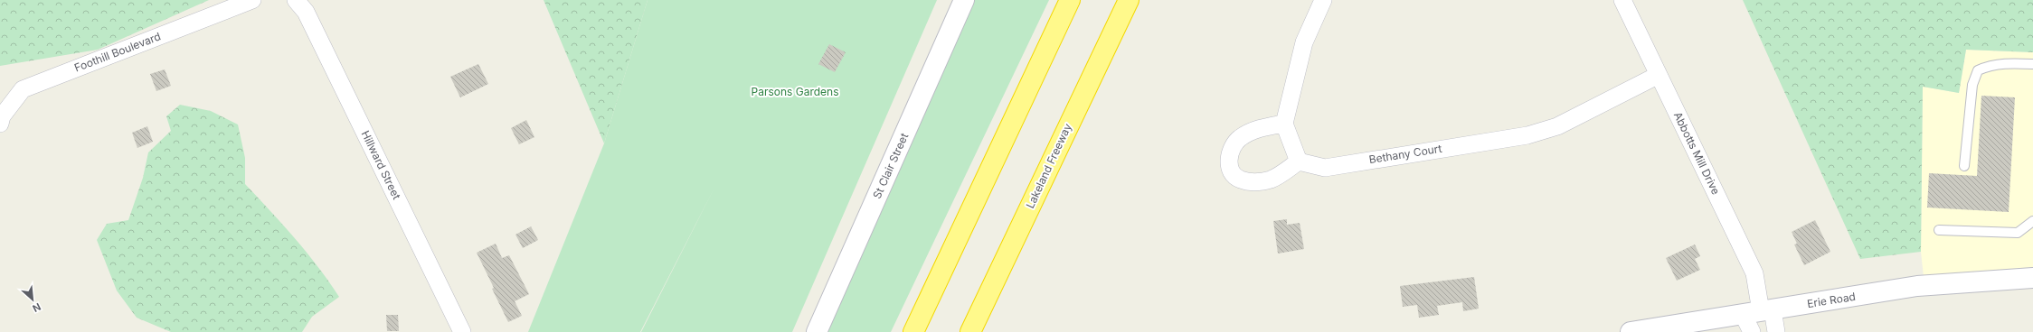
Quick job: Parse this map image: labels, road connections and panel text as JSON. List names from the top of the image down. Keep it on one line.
{"streets":{"highway":["Lakeland Freeway"],"street":["Foothill Boulevard","Abbotts Mill Drive","Bethany Court","Hillward Street","St Clair Street","Erie Road"]},"crossings":[["Abbotts Mill Drive","Bethany Court"],["Abbotts Mill Drive","Erie Road"]],"parks":["Parsons Gardens"],"north":"bottom right"}
